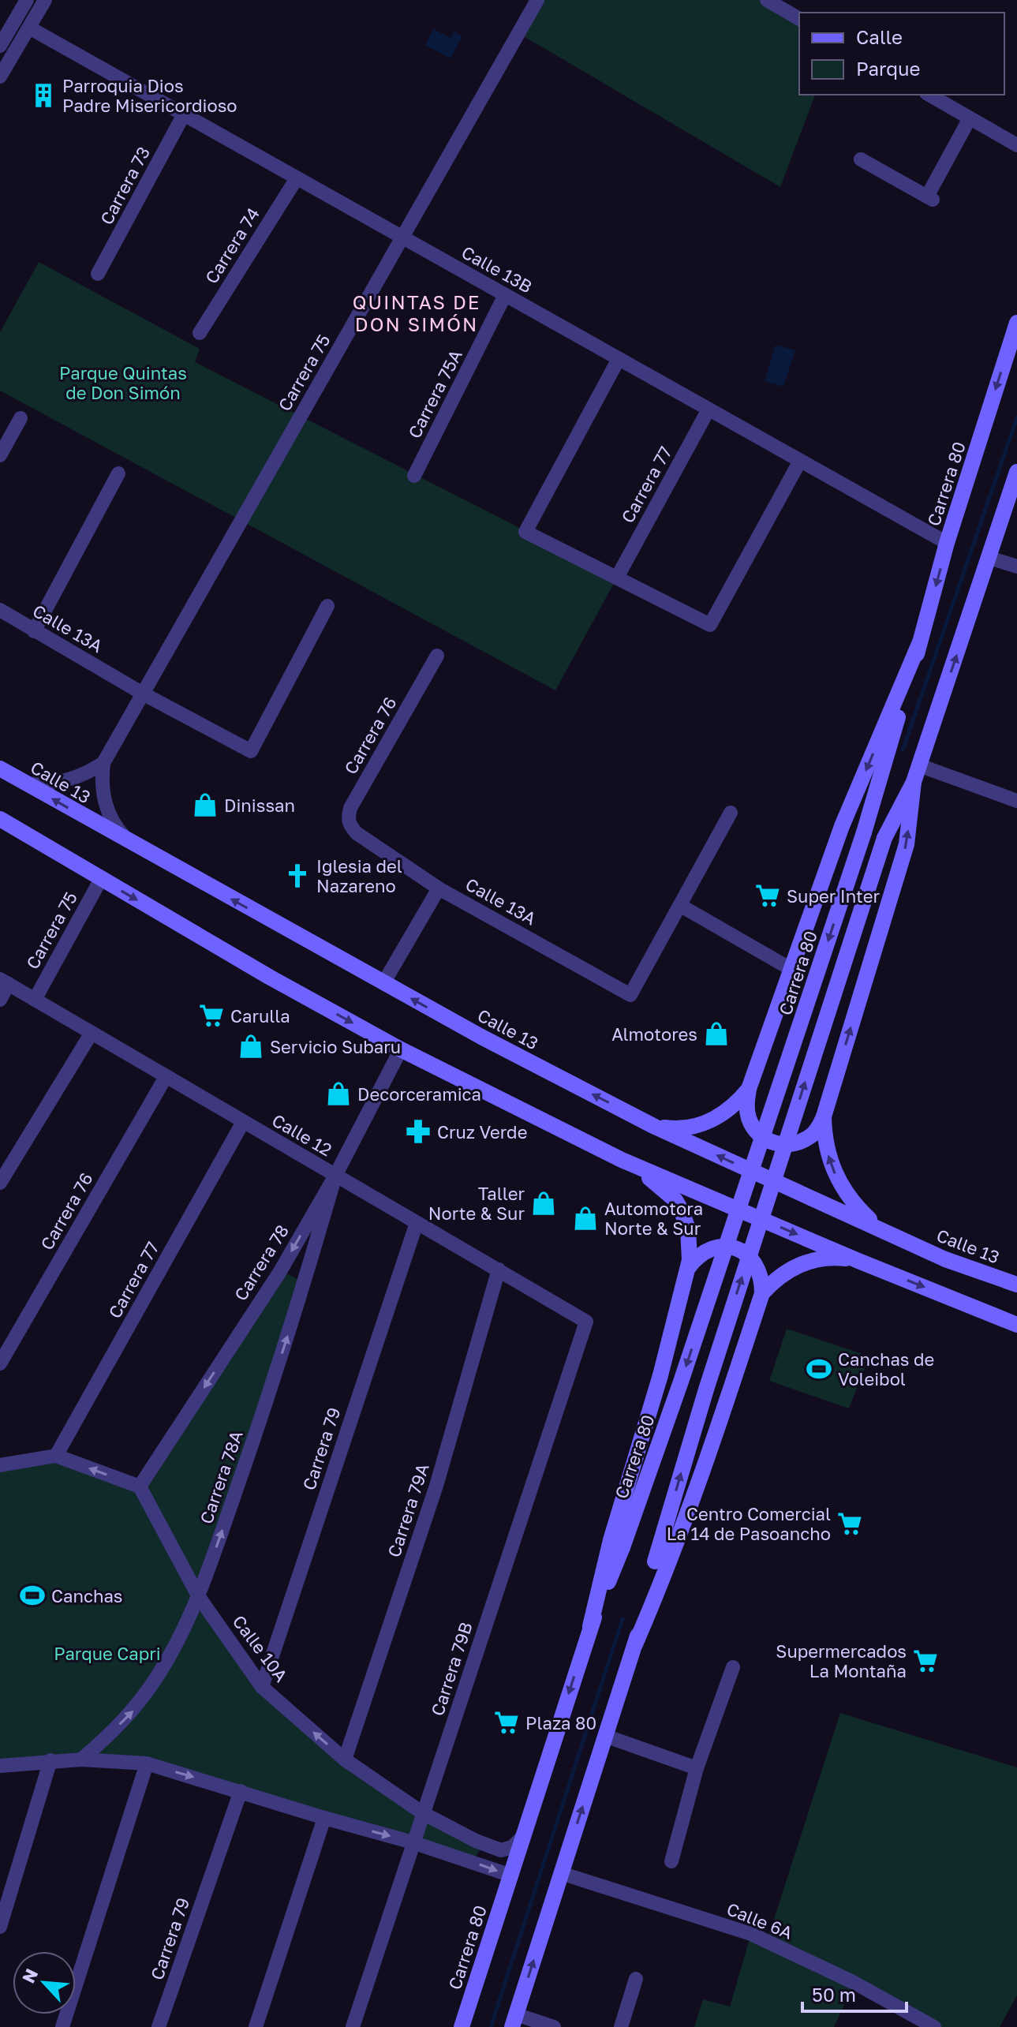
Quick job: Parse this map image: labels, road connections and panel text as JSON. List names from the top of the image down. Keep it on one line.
{"streets":{"main road":["Carrera 80","Calle 13"],"street":["Carrera 73","Carrera 74","Calle 13B","Carrera 75","Carrera 75A","Carrera 77","Calle 13A","Carrera 76","Calle 12","Carrera 78","Carrera 79","Carrera 78A","Carrera 79A","Calle 10A","Carrera 79B","Calle 6A"]},"crossings":[["Carrera 73","Calle 13B"],["Carrera 74","Calle 13B"],["Calle 13B","Carrera 75"],["Calle 13B","Carrera 75A"],["Calle 13B","Carrera 80"],["Calle 13B","Carrera 77"],["Carrera 75","Calle 13A"],["Carrera 75","Calle 13"],["Carrera 75","Calle 12"],["Carrera 80","Calle 10A"],["Carrera 77","Calle 12"],["Calle 13A","Carrera 76"],["Carrera 76","Calle 12"],["Calle 12","Carrera 78"],["Calle 12","Carrera 79"],["Calle 12","Carrera 78A"],["Calle 12","Carrera 79A"],["Calle 12","Carrera 79B"],["Carrera 78","Carrera 78A"],["Carrera 78","Calle 10A"],["Carrera 79","Calle 10A"],["Carrera 78A","Calle 10A"],["Carrera 79A","Calle 10A"],["Calle 10A","Carrera 79B"]],"one_way":["Carrera 78","Carrera 78A"],"districts":["QUINTAS DE DON SIMÓN"],"parks":["Parque Quintas de Don Simón","Parque Capri"],"places":{"building":["Parroquia Dios Padre Misericordioso"],"shop":["Dinissan","Almotores","Servicio Subaru","Decorceramica","Taller Norte & Sur","Automotora Norte & Sur"],"church":["Iglesia del Nazareno"],"supermarket":["Super Inter","Carulla","Centro Comercial La 14 de Pasoancho","Supermercados La Montaña","Plaza 80"],"pharmacy":["Cruz Verde"],"sports":["Canchas de Voleibol","Canchas"]},"legend":["Calle","Parque"],"scale_bar":"50 m","north":"top left"}
